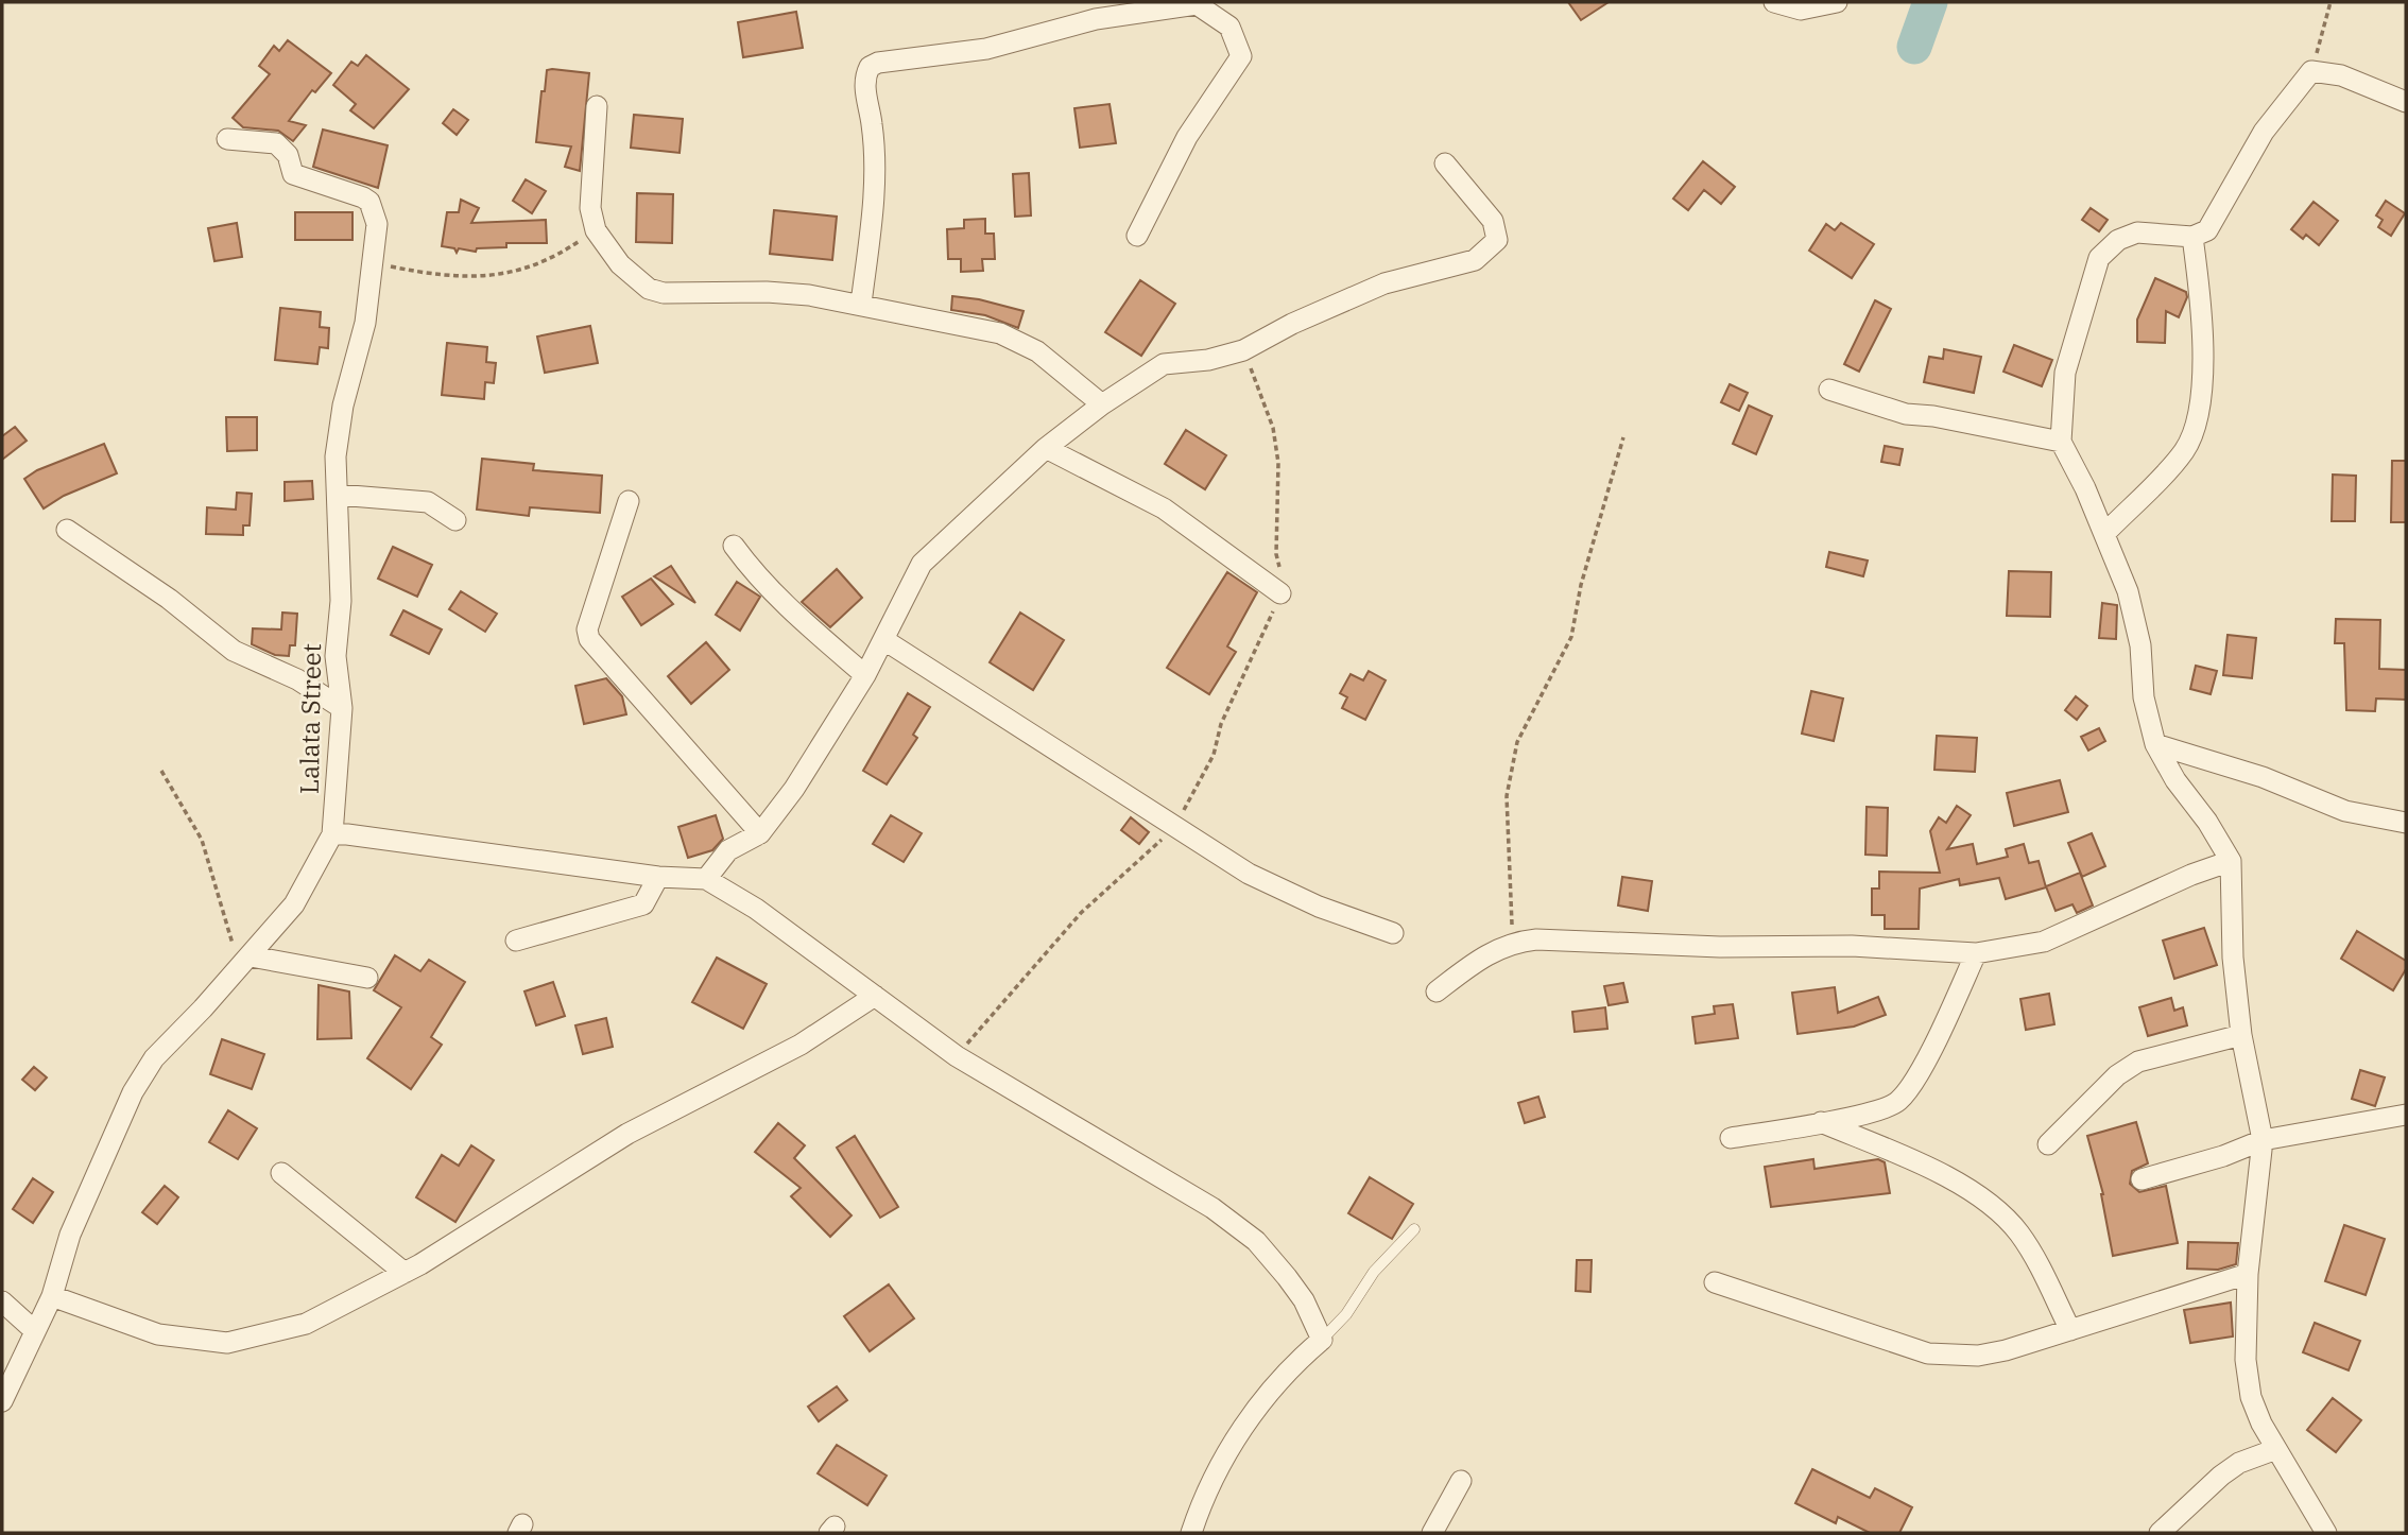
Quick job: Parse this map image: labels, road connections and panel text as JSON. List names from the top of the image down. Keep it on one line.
{"streets":{"street":["Lalata Street"]}}
